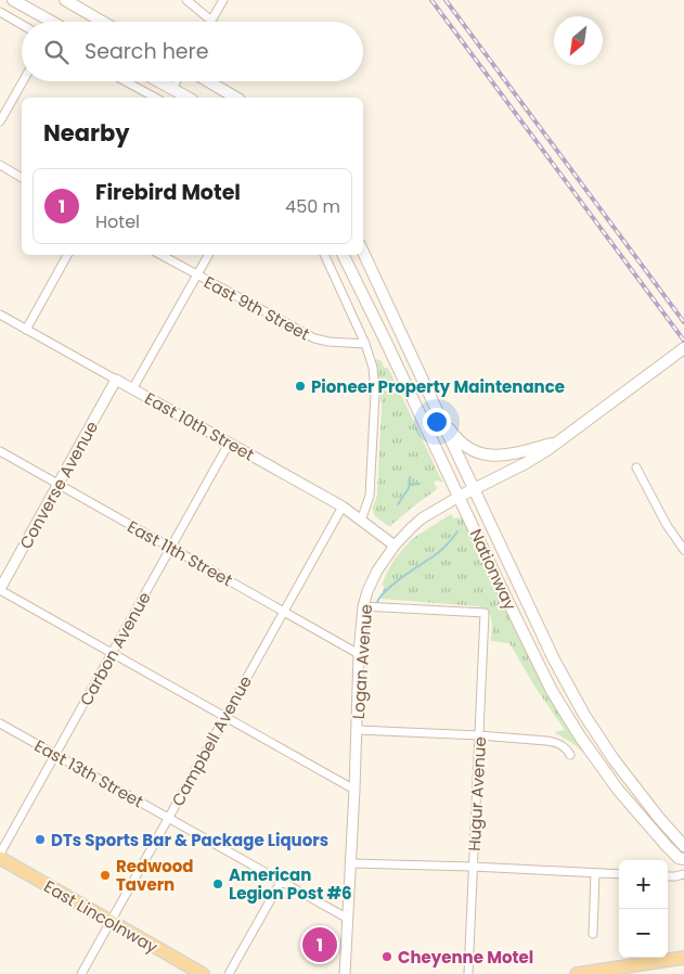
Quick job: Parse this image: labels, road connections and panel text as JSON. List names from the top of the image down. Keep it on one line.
{"streets":{"main road":["Nationway","Logan Avenue","East Lincolnway"],"street":["East 9th Street","East 10th Street","Converse Avenue","East 11th Street","Carbon Avenue","Campbell Avenue","East 13th Street","Hugur Avenue"]},"crossings":[["East 10th Street","Converse Avenue"],["East 10th Street","Carbon Avenue"],["East 10th Street","Logan Avenue"],["East 10th Street","Campbell Avenue"],["Converse Avenue","East 11th Street"],["East 11th Street","Carbon Avenue"],["East 11th Street","Logan Avenue"],["East 11th Street","Campbell Avenue"],["Nationway","Logan Avenue"],["Carbon Avenue","East 13th Street"],["Logan Avenue","East 13th Street"],["Logan Avenue","Hugur Avenue"],["Campbell Avenue","East 13th Street"],["Campbell Avenue","East Lincolnway"]],"places":["Pioneer Property Maintenance","DTs Sports Bar & Package Liquors","Redwood Tavern","American Legion Post #6","Cheyenne Motel"],"north":"bottom left","page":{"search":"Search here","heading":"Nearby","list":[{"mark":"1","name":"Firebird Motel","note":"Hotel","value":"450 m"}],"map_buttons":["+","−"],"pins":"1"}}
